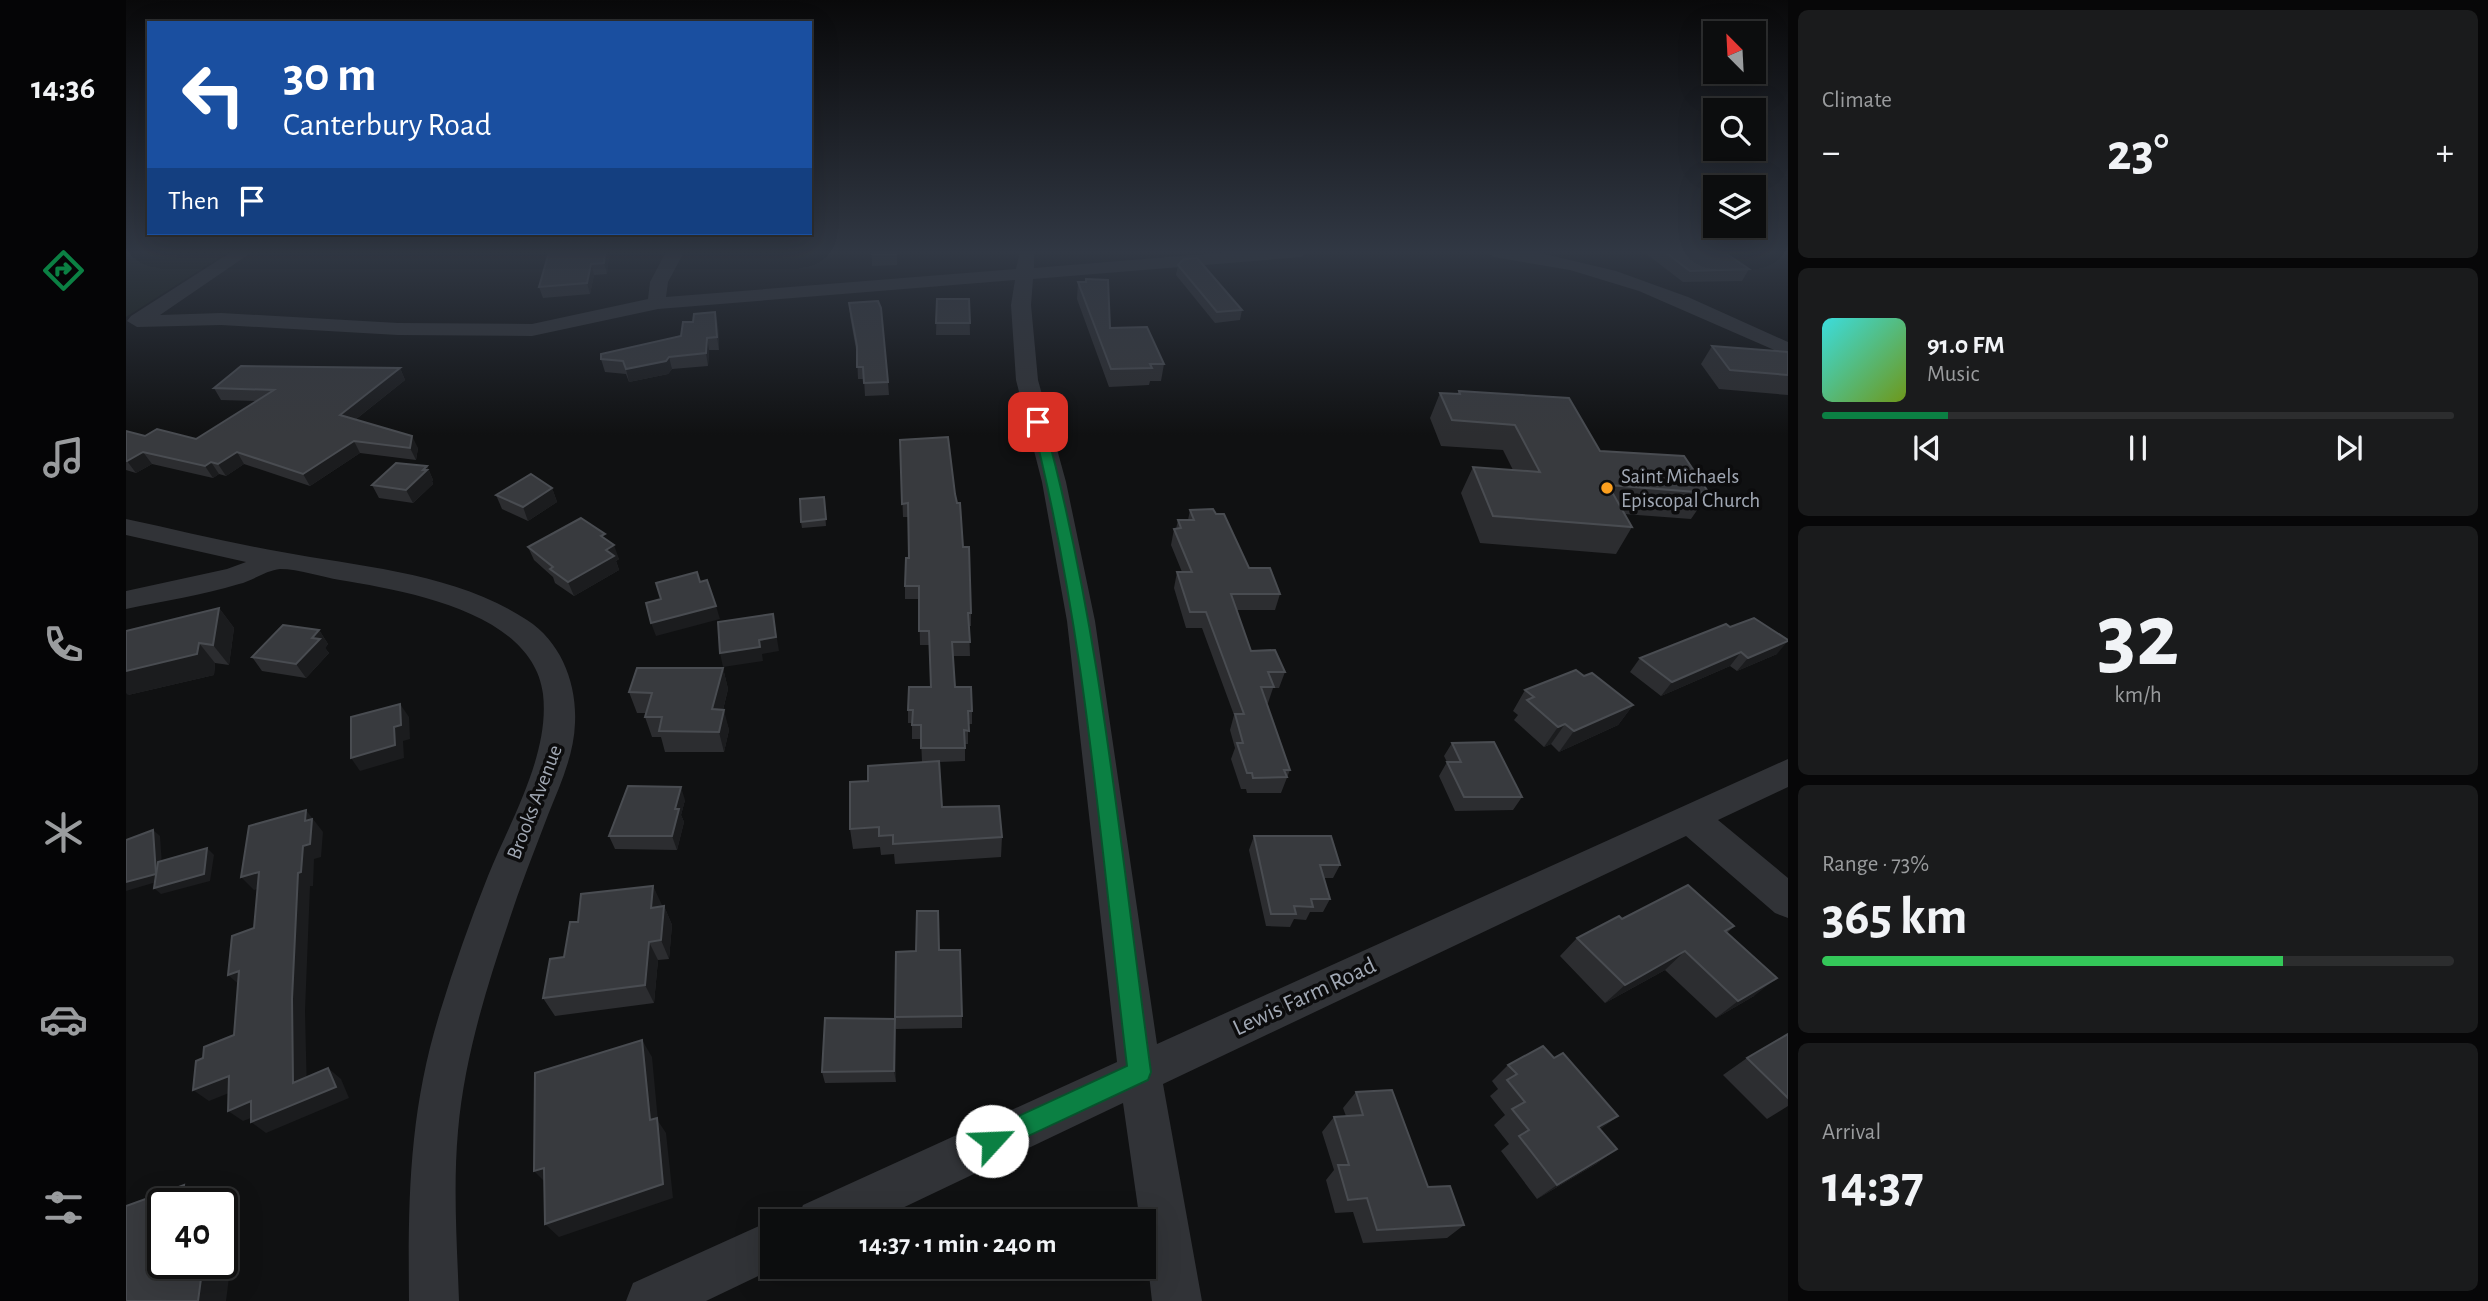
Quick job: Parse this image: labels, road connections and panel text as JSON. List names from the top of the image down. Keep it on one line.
{"streets":{"street":["Brooks Avenue","Lewis Farm Road"]},"places":["Saint Michaels Episcopal Church"],"north":"top left","page":{"tabs":"14:36","tile":["Climate",["32","km/h"],["Range · 73%","365 km"],["Arrival","14:37"]],"turn":["30 m","Canterbury Road"],"heat":["−","23°","+"],"then":"Then","song":["91.0 FM","Music"],"limit":"40","trip":"14:37 · 1 min · 240 m"}}
